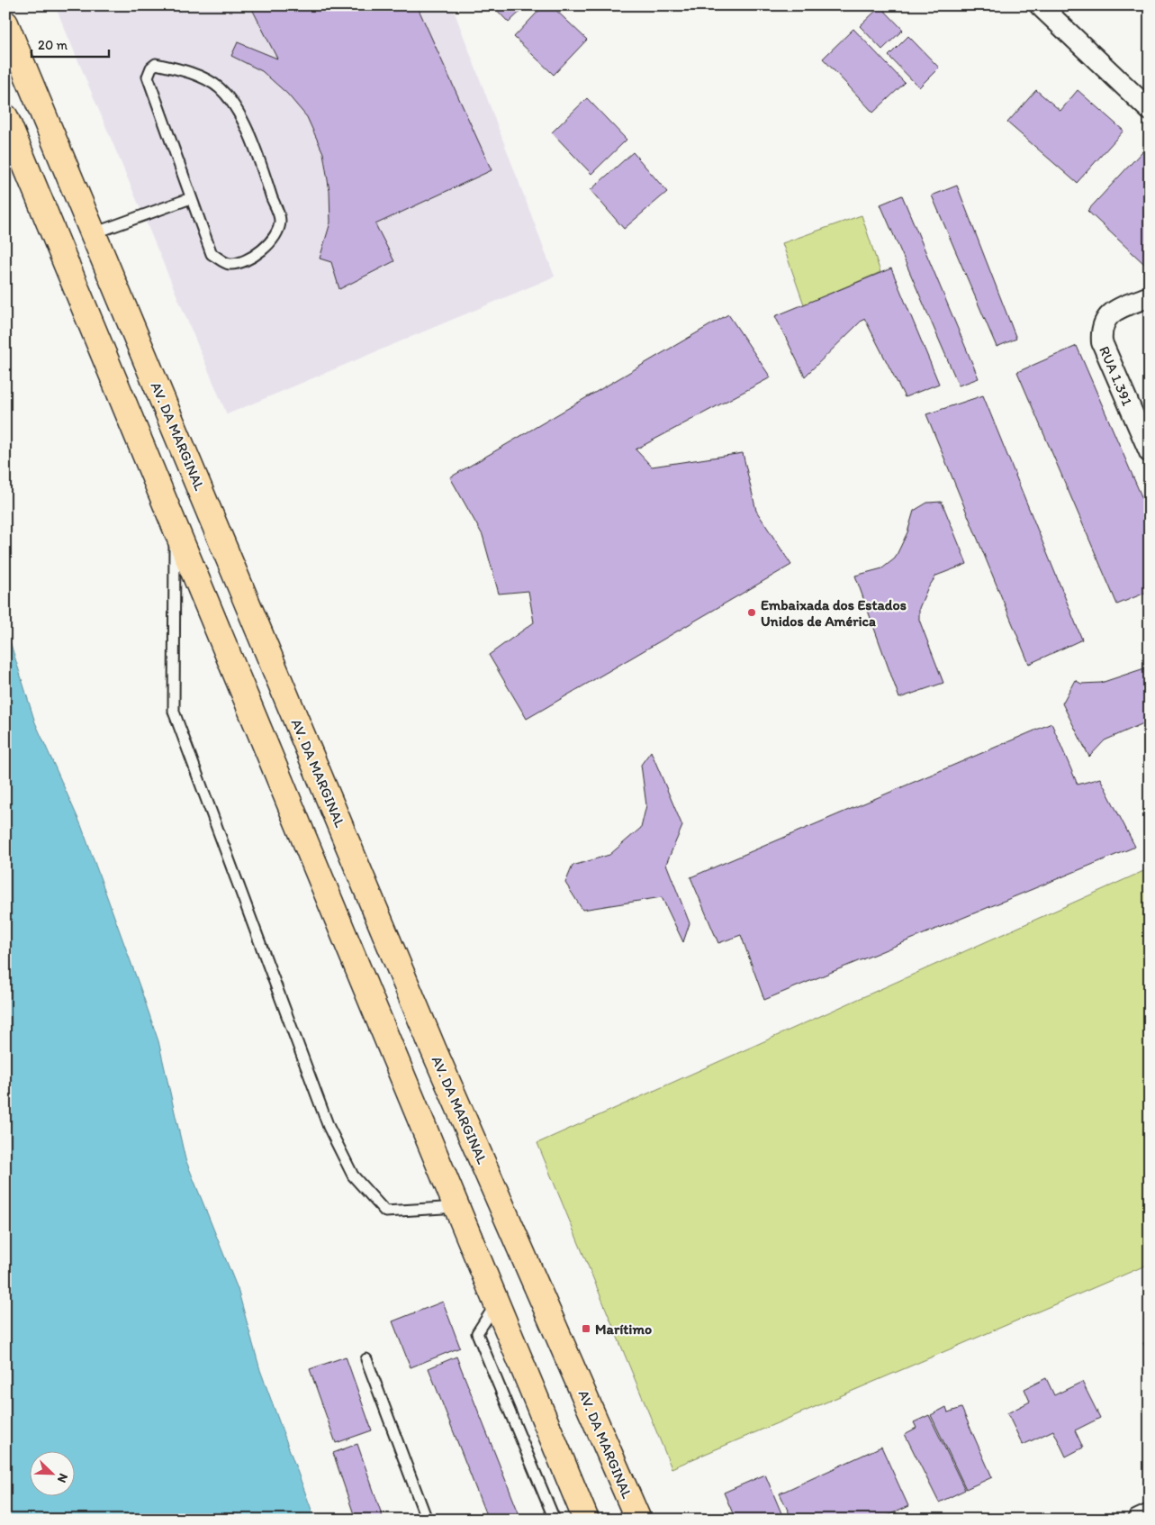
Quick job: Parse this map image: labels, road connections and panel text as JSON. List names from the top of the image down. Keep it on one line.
{"streets":{"main road":["AV. DA MARGINAL"],"street":["RUA 1.391"]},"places":{"other":["Embaixada dos Estados Unidos de América"],"transit":["Marítimo"]},"scale_bar":"20 m","north":"bottom right"}
